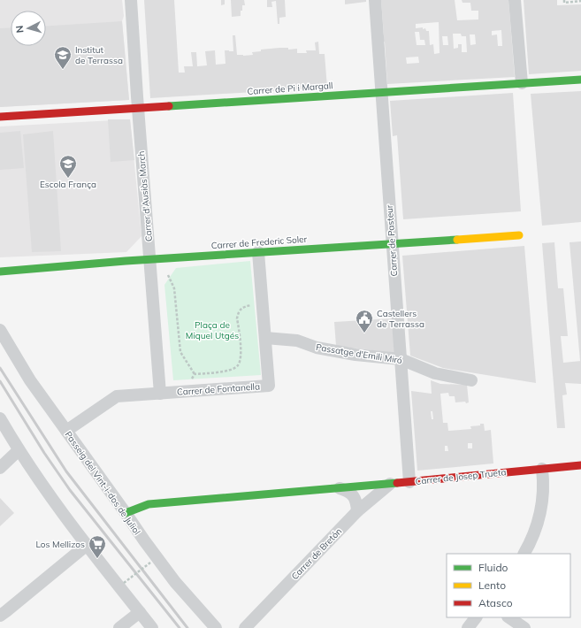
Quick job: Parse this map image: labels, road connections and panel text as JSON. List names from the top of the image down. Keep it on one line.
{"streets":{"street":["Carrer de Pi i Margall","Carrer d'Ausiàs March","Carrer de Pasteur","Carrer de Frederic Soler","Passatge d'Emili Miró","Carrer de Fontanella","Carrer de Josep Trueta","Passeig del Vint-i-dos de Juliol","Carrer de Bretón"]},"crossings":[["Carrer de Pi i Margall","Carrer d'Ausiàs March"],["Carrer de Pi i Margall","Carrer de Pasteur"],["Carrer d'Ausiàs March","Carrer de Frederic Soler"],["Carrer d'Ausiàs March","Carrer de Fontanella"],["Carrer de Pasteur","Carrer de Frederic Soler"],["Carrer de Pasteur","Passatge d'Emili Miró"],["Carrer de Pasteur","Carrer de Josep Trueta"],["Carrer de Frederic Soler","Carrer de Fontanella"],["Passatge d'Emili Miró","Carrer de Fontanella"],["Carrer de Fontanella","Passeig del Vint-i-dos de Juliol"],["Carrer de Josep Trueta","Passeig del Vint-i-dos de Juliol"],["Carrer de Josep Trueta","Carrer de Bretón"]],"parks":["Plaça de Miquel Utgés"],"places":{"school or university":["Institut de Terrassa","Escola França"],"public building":["Castellers de Terrassa"],"supermarket":["Los Mellizos"]},"legend":["Fluido","Lento","Atasco"],"north":"left"}
